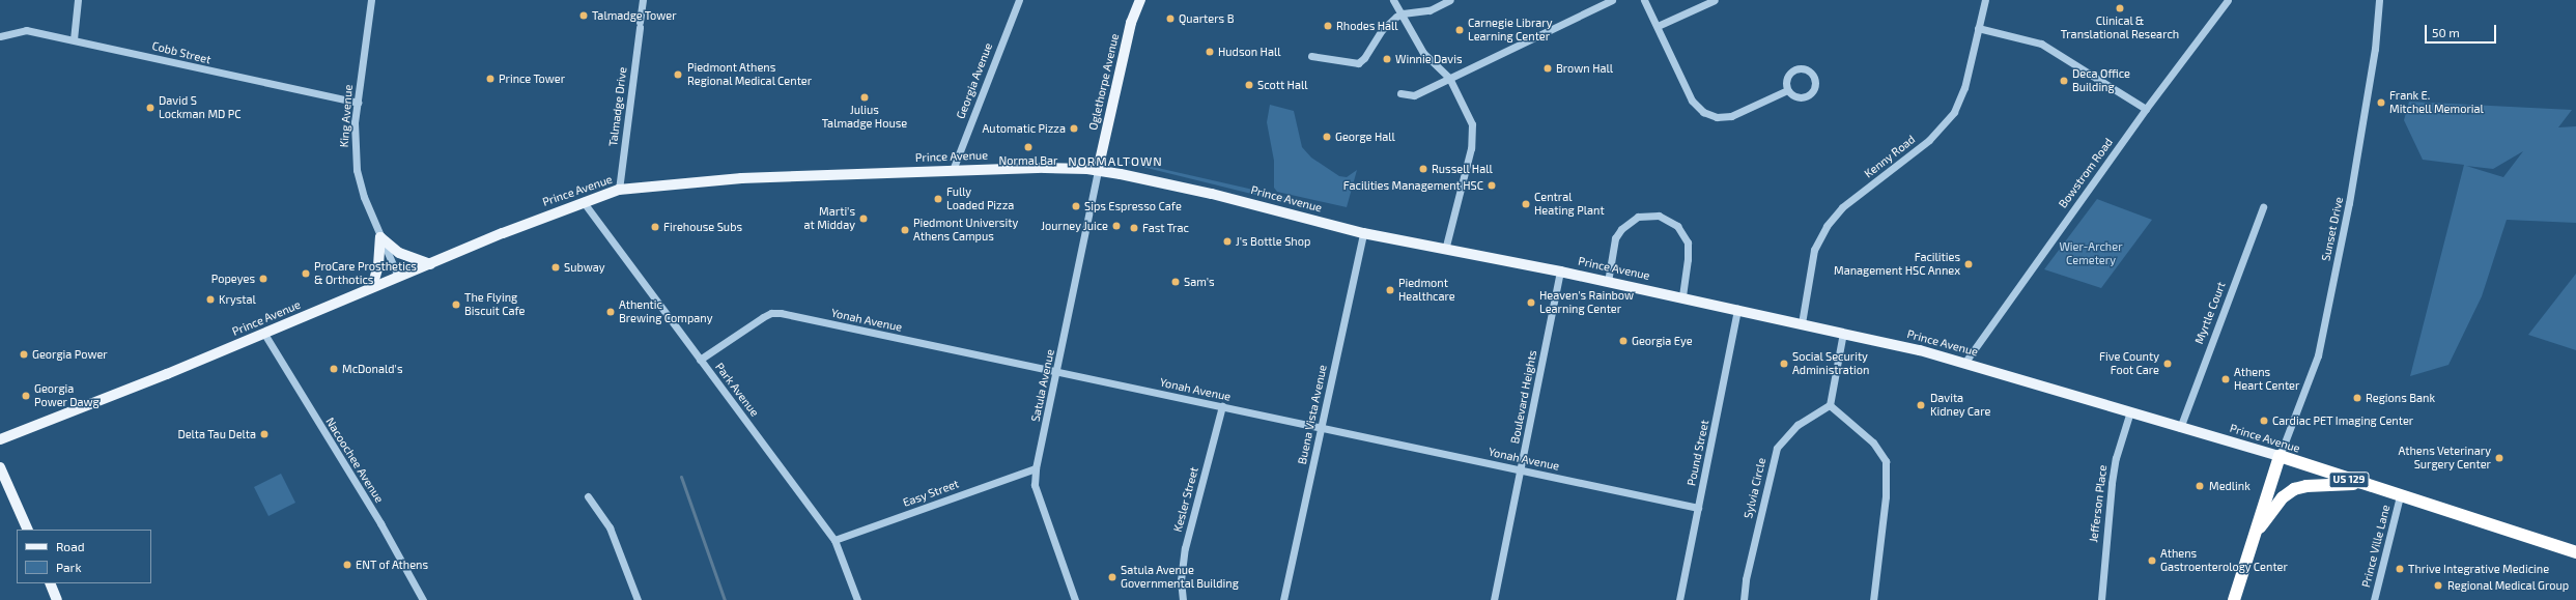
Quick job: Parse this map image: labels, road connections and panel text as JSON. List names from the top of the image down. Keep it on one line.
{"streets":{"highway":["Prince Avenue","US 129"],"main road":["Oglethorpe Avenue"],"street":["Cobb Street","Georgia Avenue","Talmadge Drive","King Avenue","Kenny Road","Bowstrom Road","Sunset Drive","Myrtle Court","Yonah Avenue","Satula Avenue","Park Avenue","Boulevard Heights","Buena Vista Avenue","Pound Street","Nacoochee Avenue","Sylvia Circle","Easy Street","Kesler Street","Jefferson Place","Prince Ville Lane"]},"crossings":[["Cobb Street","King Avenue"],["Georgia Avenue","Prince Avenue"],["Oglethorpe Avenue","Prince Avenue"],["Oglethorpe Avenue","Satula Avenue"],["Talmadge Drive","Prince Avenue"],["King Avenue","Prince Avenue"],["Prince Avenue","Kenny Road"],["Prince Avenue","Bowstrom Road"],["Prince Avenue","Sunset Drive"],["Prince Avenue","Myrtle Court"],["Prince Avenue","Satula Avenue"],["Prince Avenue","Park Avenue"],["Prince Avenue","Boulevard Heights"],["Prince Avenue","Buena Vista Avenue"],["Prince Avenue","Pound Street"],["Prince Avenue","Nacoochee Avenue"],["Prince Avenue","Jefferson Place"],["Prince Avenue","Prince Ville Lane"],["Yonah Avenue","Satula Avenue"],["Yonah Avenue","Park Avenue"],["Yonah Avenue","Boulevard Heights"],["Yonah Avenue","Buena Vista Avenue"],["Yonah Avenue","Pound Street"],["Yonah Avenue","Kesler Street"],["Satula Avenue","Easy Street"],["Park Avenue","Easy Street"]],"districts":["NORMALTOWN"],"parks":["Wier-Archer Cemetery"],"places":["Clinical & Translational Research","Talmadge Tower","Quarters B","Rhodes Hall","Carnegie Library Learning Center","Hudson Hall","Winnie Davis","Brown Hall","Piedmont Athens Regional Medical Center","Prince Tower","Deca Office Building","Scott Hall","Julius Talmadge House","Frank E. Mitchell Memorial","David S Lockman MD PC","Automatic Pizza","George Hall","Normal Bar","Russell Hall","Facilities Management HSC","Fully Loaded Pizza","Central Heating Plant","Sips Espresso Cafe","Marti's at Midday","Journey Juice","Firehouse Subs","Fast Trac","Piedmont University Athens Campus","J's Bottle Shop","Facilities Management HSC Annex","Subway","ProCare Prosthetics & Orthotics","Popeyes","Sam's","Piedmont Healthcare","Krystal","Heaven's Rainbow Learning Center","The Flying Biscuit Cafe","Athentic Brewing Company","Georgia Eye","Georgia Power","Social Security Administration","Five County Foot Care","McDonald's","Athens Heart Center","Georgia Power Dawg","Regions Bank","Davita Kidney Care","Cardiac PET Imaging Center","Delta Tau Delta","Athens Veterinary Surgery Center","Medlink","Athens Gastroenterology Center","ENT of Athens","Thrive Integrative Medicine","Satula Avenue Governmental Building","Regional Medical Group"],"legend":["Road","Park"],"scale_bar":"50 m"}
